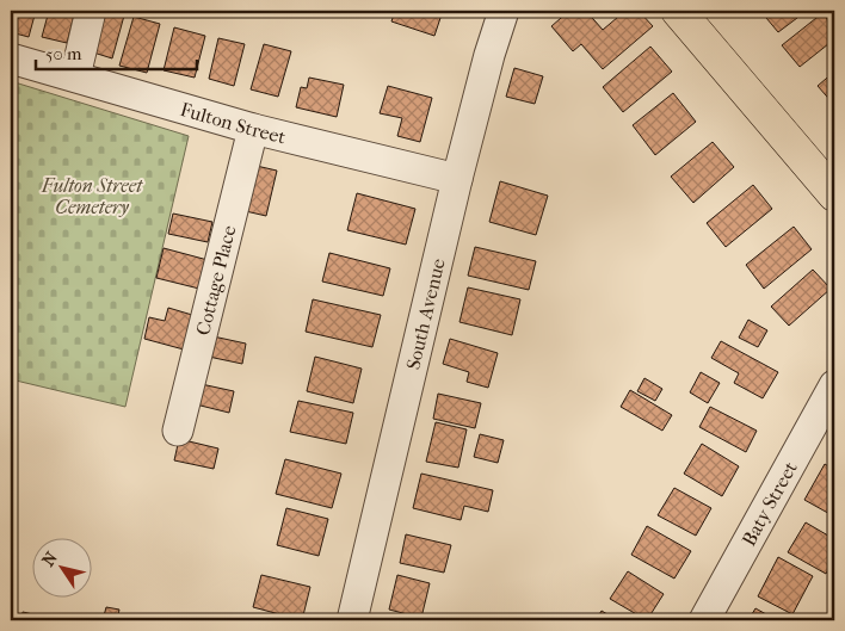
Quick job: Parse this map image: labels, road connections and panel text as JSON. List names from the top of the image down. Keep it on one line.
{"streets":{"street":["Fulton Street","Cottage Place","South Avenue","Baty Street"]},"crossings":[["Fulton Street","Cottage Place"],["Fulton Street","South Avenue"]],"parks":["Fulton Street Cemetery"],"scale_bar":"50 m","north":"top left"}
